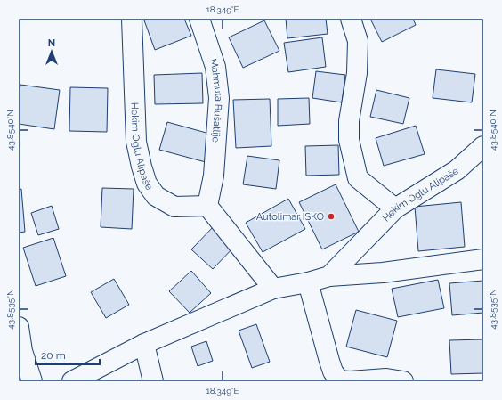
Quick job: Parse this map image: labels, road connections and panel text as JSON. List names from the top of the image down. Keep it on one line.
{"streets":{"street":["Mahmuta Bušatlije","Hekim Oglu Alipaše"]},"crossings":[["Mahmuta Bušatlije","Hekim Oglu Alipaše"]],"places":["Autolimar ISKO"],"scale_bar":"20 m","north":"top","coordinates":["18.349°E","43.8540°N","43.8535°N"]}
